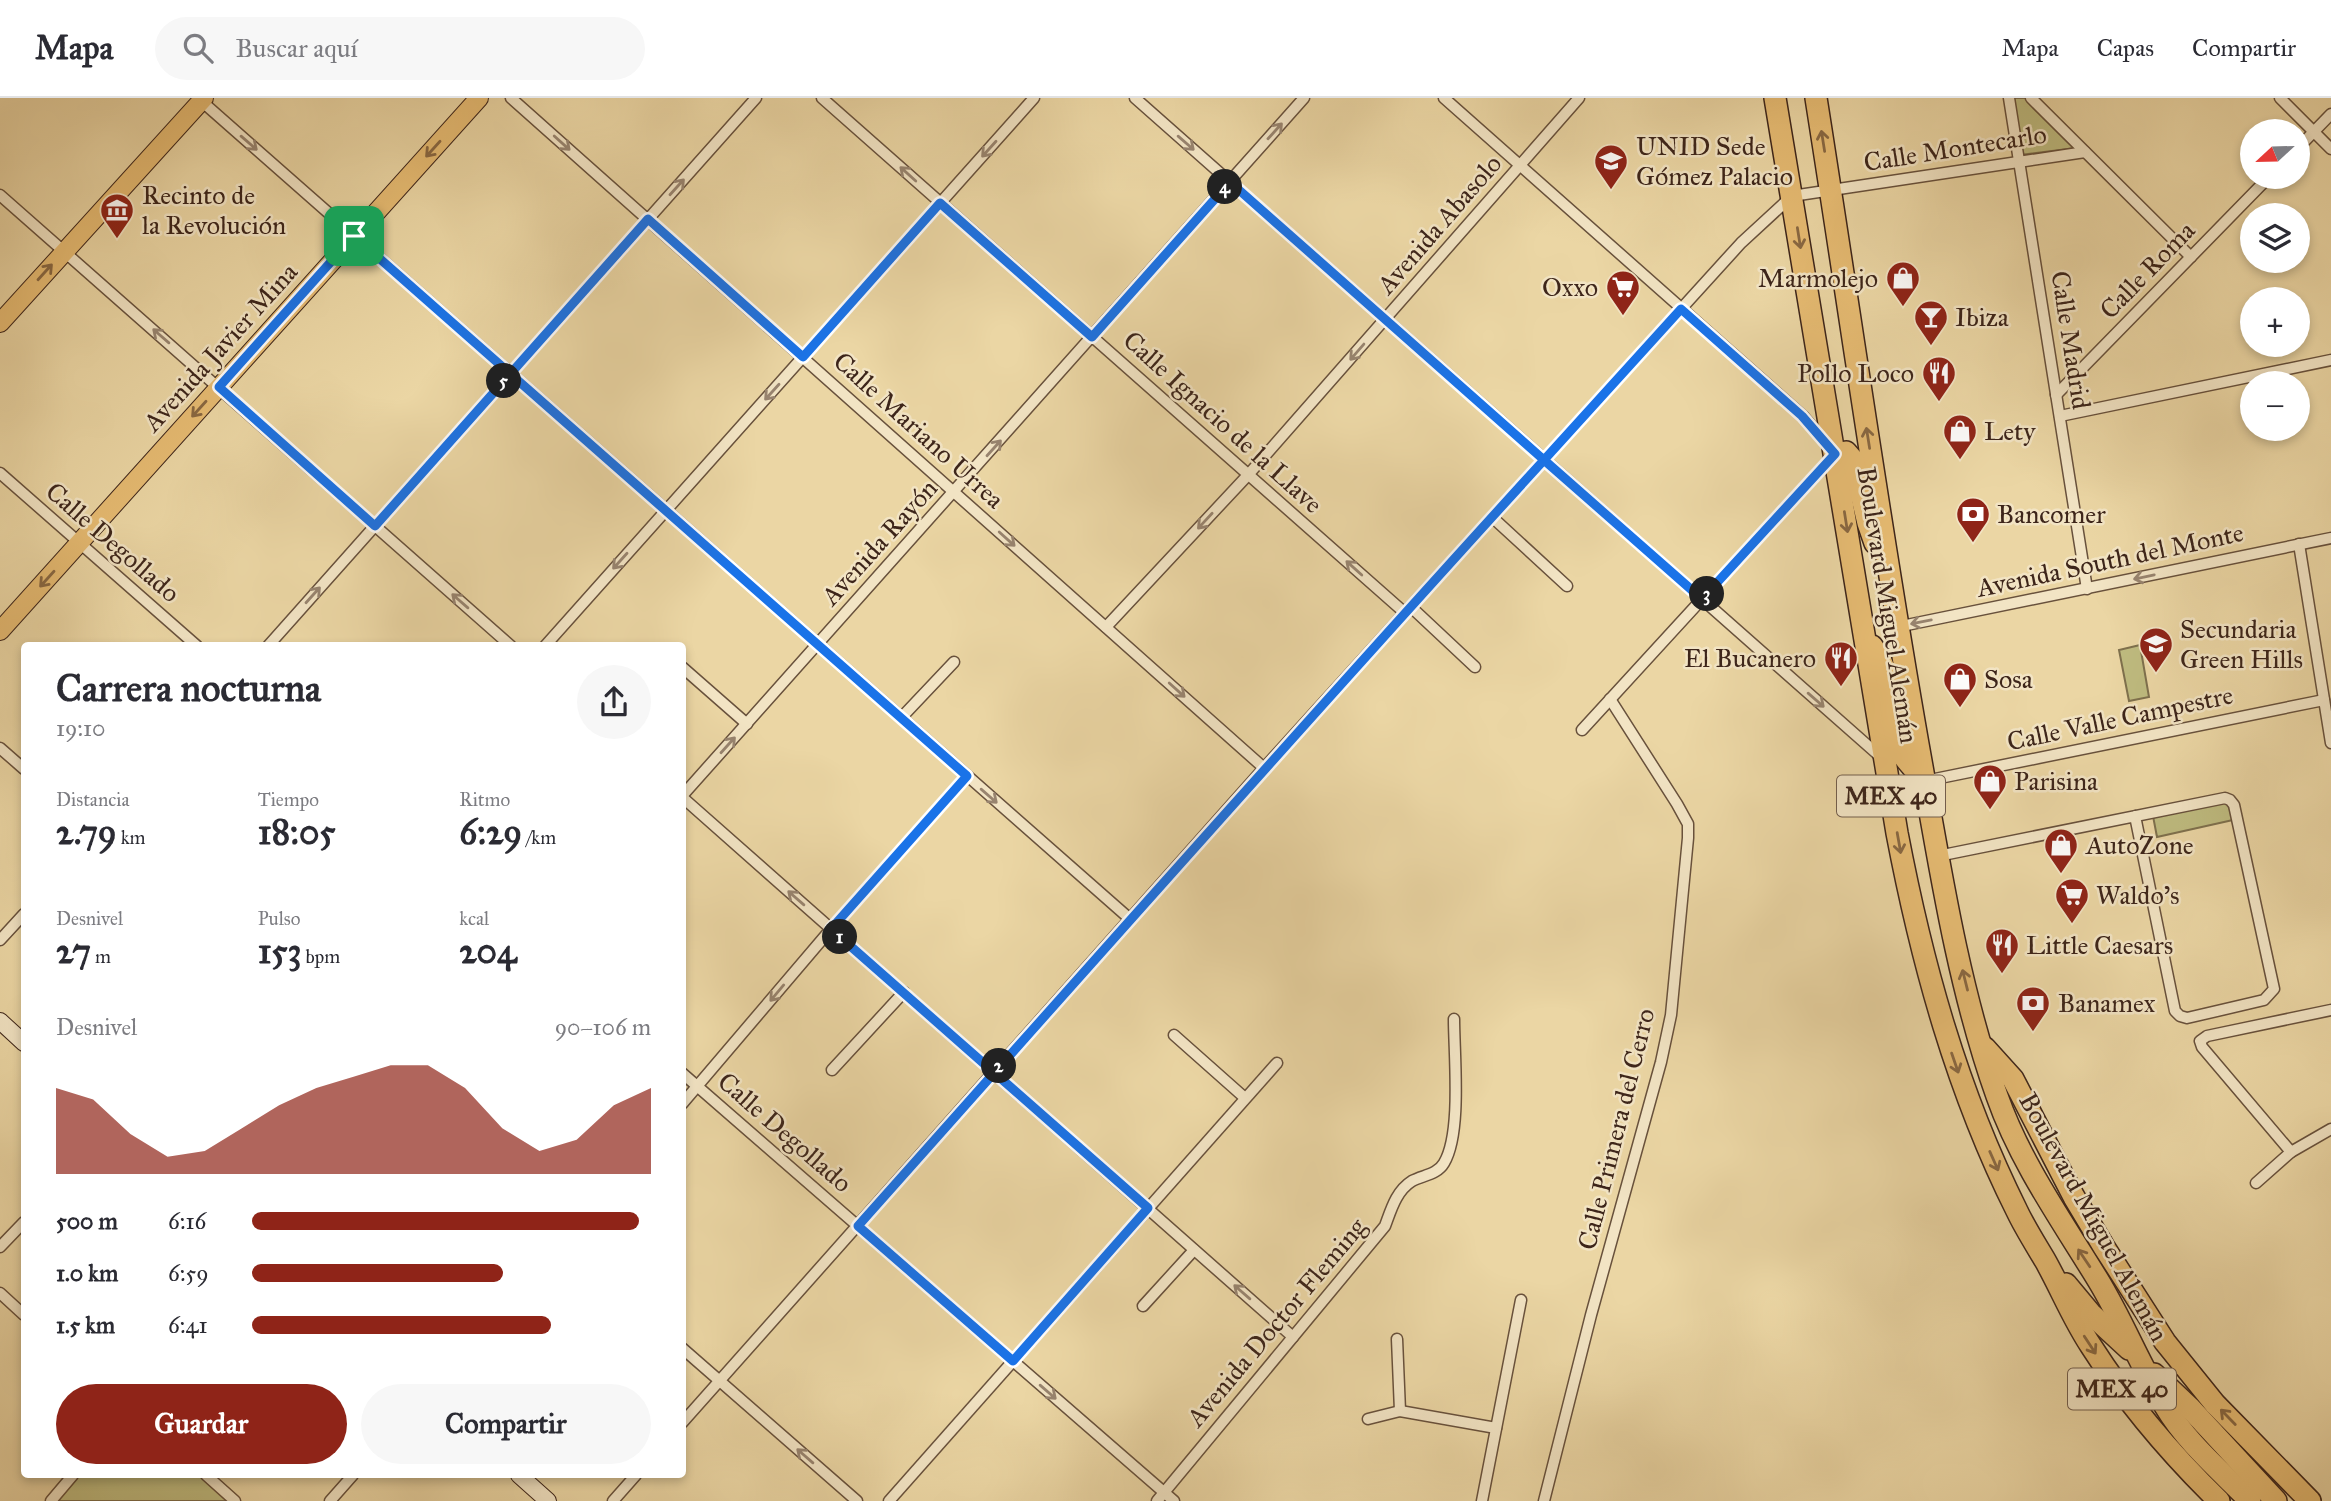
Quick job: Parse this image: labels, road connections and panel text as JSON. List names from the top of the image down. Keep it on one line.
{"streets":{"highway":["Boulevard Miguel Alemán","MEX 40"],"main road":["Avenida Javier Mina"],"street":["Calle Montecarlo","Avenida Abasolo","Calle Roma","Calle Madrid","Calle Ignacio de la Llave","Calle Mariano Urrea","Calle Degollado","Avenida Rayón","Avenida South del Monte","Calle Valle Campestre","Calle Primera del Cerro","Avenida Doctor Fleming"]},"crossings":[["Calle Montecarlo","Calle Madrid"],["Calle Montecarlo","Boulevard Miguel Alemán"],["Avenida Abasolo","Calle Ignacio de la Llave"],["Avenida Abasolo","Calle Mariano Urrea"],["Calle Roma","Calle Madrid"],["Calle Madrid","Avenida South del Monte"],["Avenida Javier Mina","Calle Degollado"],["Calle Ignacio de la Llave","Avenida Rayón"],["Calle Mariano Urrea","Avenida Rayón"],["Calle Degollado","Avenida Doctor Fleming"],["Avenida South del Monte","Boulevard Miguel Alemán"],["Boulevard Miguel Alemán","Calle Valle Campestre"]],"one_way":["Avenida Abasolo","Avenida Javier Mina","Calle Ignacio de la Llave","Calle Mariano Urrea","Avenida Rayón","Avenida South del Monte"],"places":{"school or university":["UNID Sede Gómez Palacio","Secundaria Green Hills"],"museum":["Recinto de la Revolución"],"shop":["Marmolejo","Lety","Sosa","Parisina","AutoZone"],"supermarket":["Oxxo","Waldo's"],"bar":["Ibiza"],"restaurant":["Pollo Loco","El Bucanero","Little Caesars"],"bank":["Bancomer","Banamex"]},"north":"left","page":{"header":"Mapa","search":"Buscar aquí","nav":["Mapa","Capas","Compartir"],"map_buttons":["+","−"],"pins":["4","5","3","1","2"],"heading":["Carrera nocturna","19:10"],"stats":[["Distancia","2.79 km"],["Tiempo","18:05"],["Ritmo","6:29 /km"],["Desnivel","27 m"],["Pulso","153 bpm"],["kcal","204"]],"chart":["Desnivel","90–106 m"],"list":[{"name":"500 m","note":"6:16"},{"name":"1.0 km","note":"6:59"},{"name":"1.5 km","note":"6:41"}],"buttons":["Guardar","Compartir"]}}
